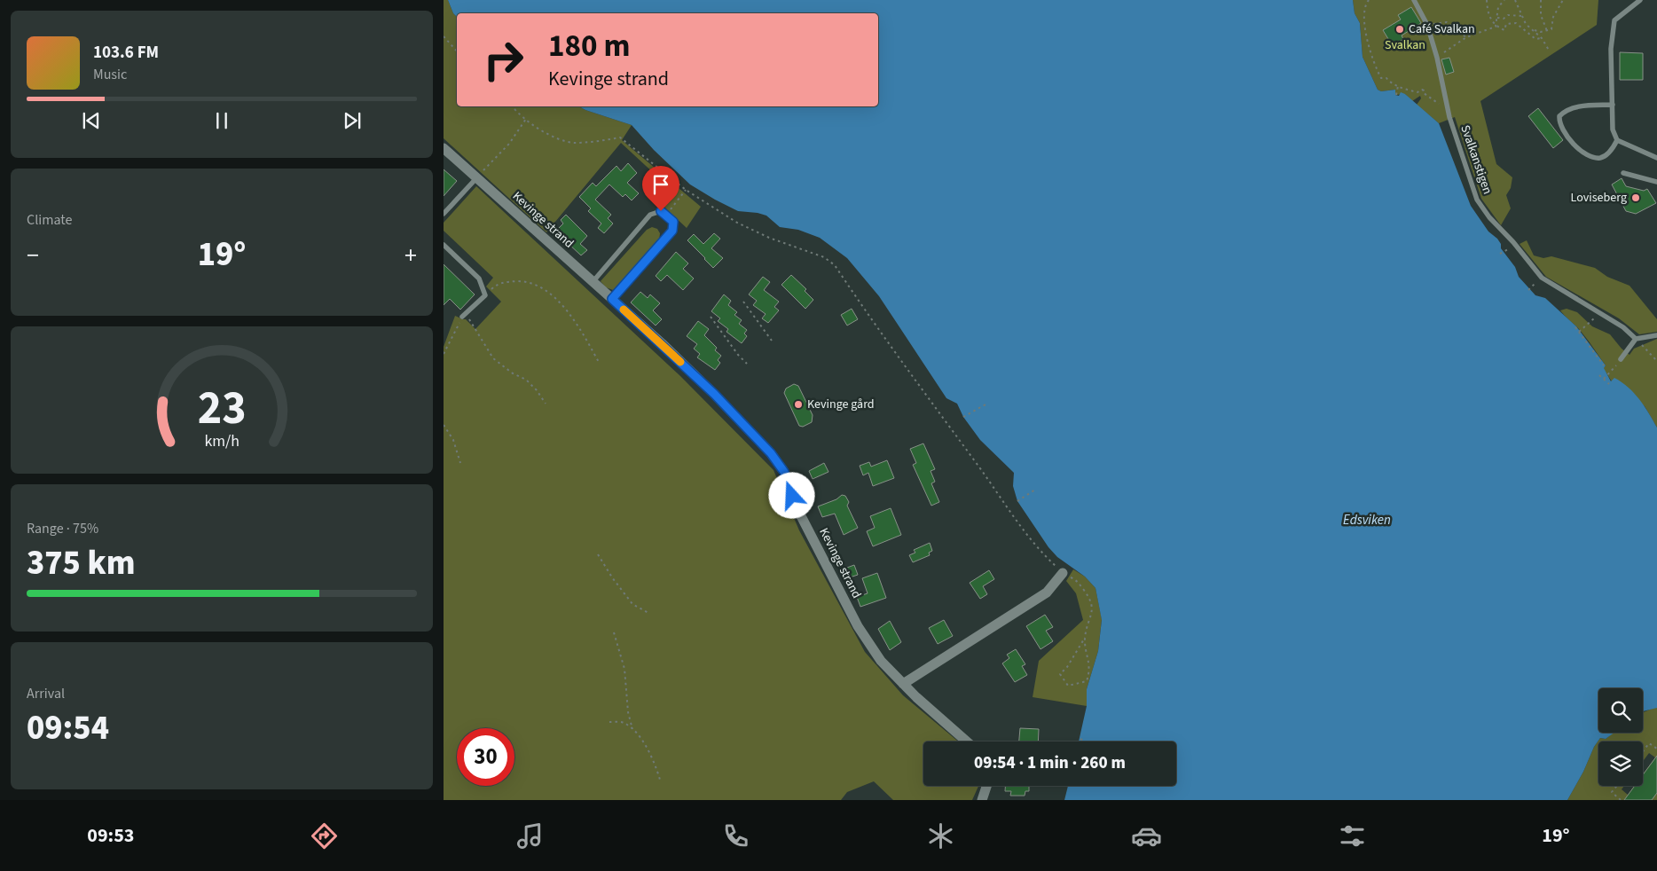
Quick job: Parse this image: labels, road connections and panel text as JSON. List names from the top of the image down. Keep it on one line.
{"streets":{"street":["Kevinge strand"],"lane":["Svalkanstigen"]},"water":["Edsviken"],"parks":["Svalkan"],"places":["Café Svalkan","Loviseberg","Kevinge gård"],"page":{"turn":["180 m","Kevinge strand"],"song":["103.6 FM","Music"],"tile":["Climate",["Range · 75%","375 km"],["Arrival","09:54"]],"heat":["−","19°","+"],"limit":"30","trip":"09:54 · 1 min · 260 m","tabs":["09:53","19°"],"gauge":["23","km/h"]}}
